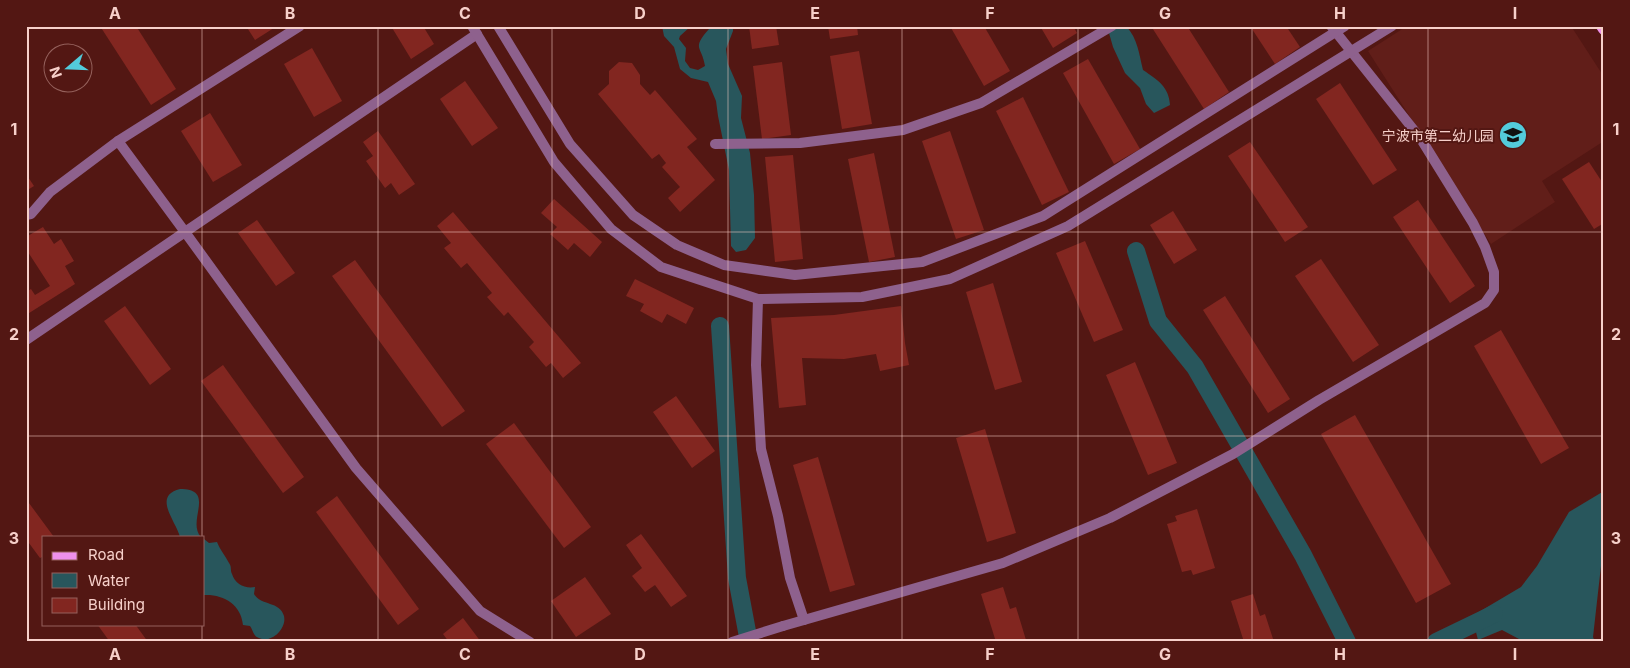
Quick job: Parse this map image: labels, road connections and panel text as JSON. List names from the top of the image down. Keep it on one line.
{"places":{"school or university":["宁波市第二幼儿园"]},"legend":["Road","Water","Building"],"north":"left","grid":{"columns":["A","B","C","D","E","F","G","H","I"],"rows":["1","2","3"]}}
